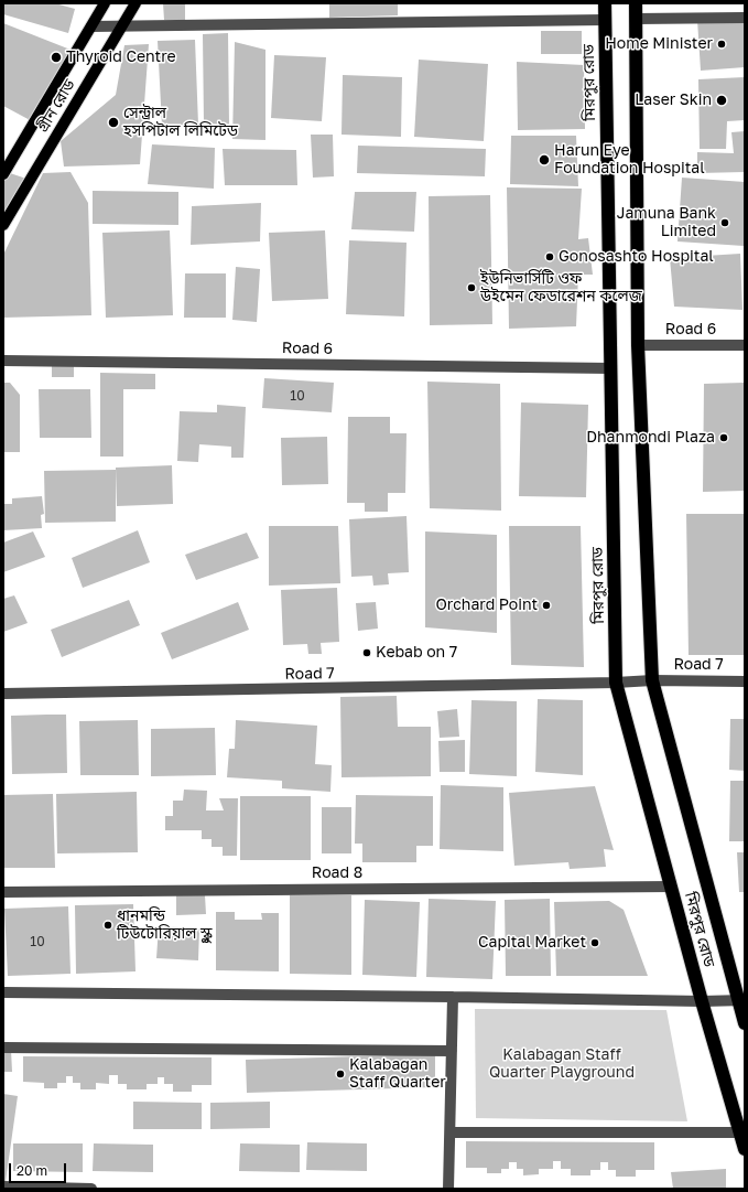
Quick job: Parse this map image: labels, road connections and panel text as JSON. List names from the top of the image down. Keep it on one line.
{"streets":{"highway":["মিরপুর রোড"],"main road":["গ্রীন রোড"],"street":["Road 6","Road 7","Road 8"]},"crossings":[["মিরপুর রোড","Road 6"],["মিরপুর রোড","Road 7"],["মিরপুর রোড","Road 8"]],"parks":["Kalabagan Staff Quarter Playground"],"places":["Home Minister","Thyroid Centre","Laser Skin","সেন্ট্রাল হসপিটাল লিমিটেড","Harun Eye Foundation Hospital","Jamuna Bank Limited","Gonosashto Hospital","ইউনিভার্সিটি ওফ উইমেন ফেডারেশন কলেজ","Dhanmondi Plaza","Orchard Point","Kebab on 7","ধানমন্ডি টিউটোরিয়াল স্কুল","Capital Market","Kalabagan Staff Quarter"],"house_numbers":["10","10"],"scale_bar":"20 m"}
